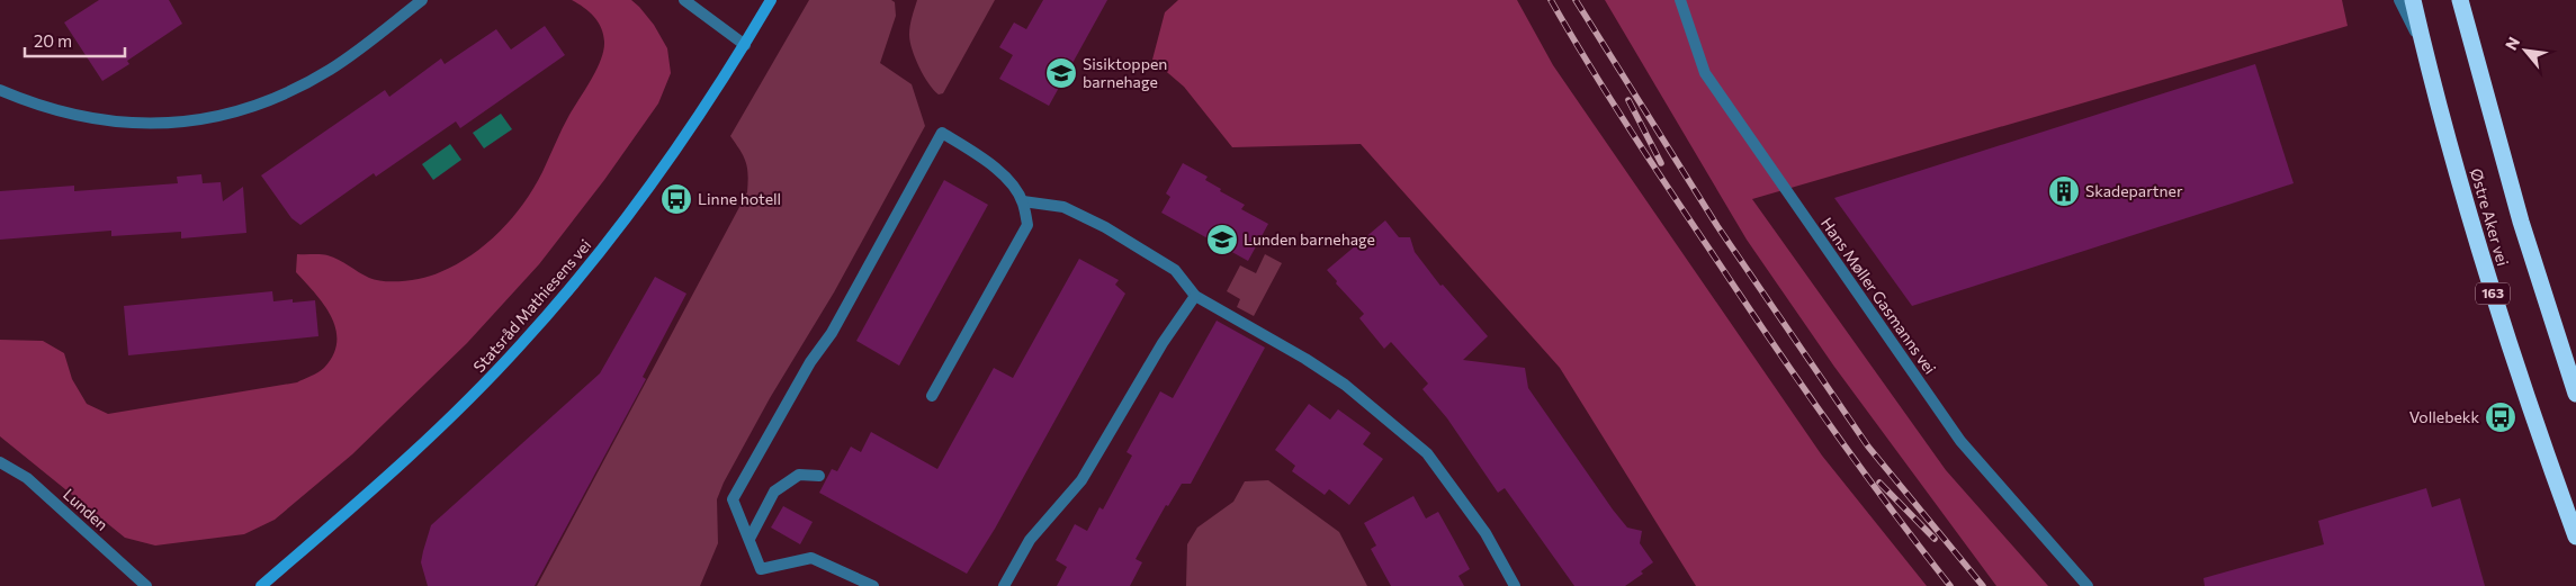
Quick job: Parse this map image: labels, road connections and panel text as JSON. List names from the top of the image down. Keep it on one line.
{"streets":{"highway":["Østre Aker vei","163"],"street":["Hans Møller Gasmanns vei","Statsråd Mathiesens vei","Lunden"]},"places":{"school or university":["Sisiktoppen barnehage","Lunden barnehage"],"building":["Skadepartner"],"bus stop":["Linne hotell","Vollebekk"]},"scale_bar":"20 m","north":"top left"}
